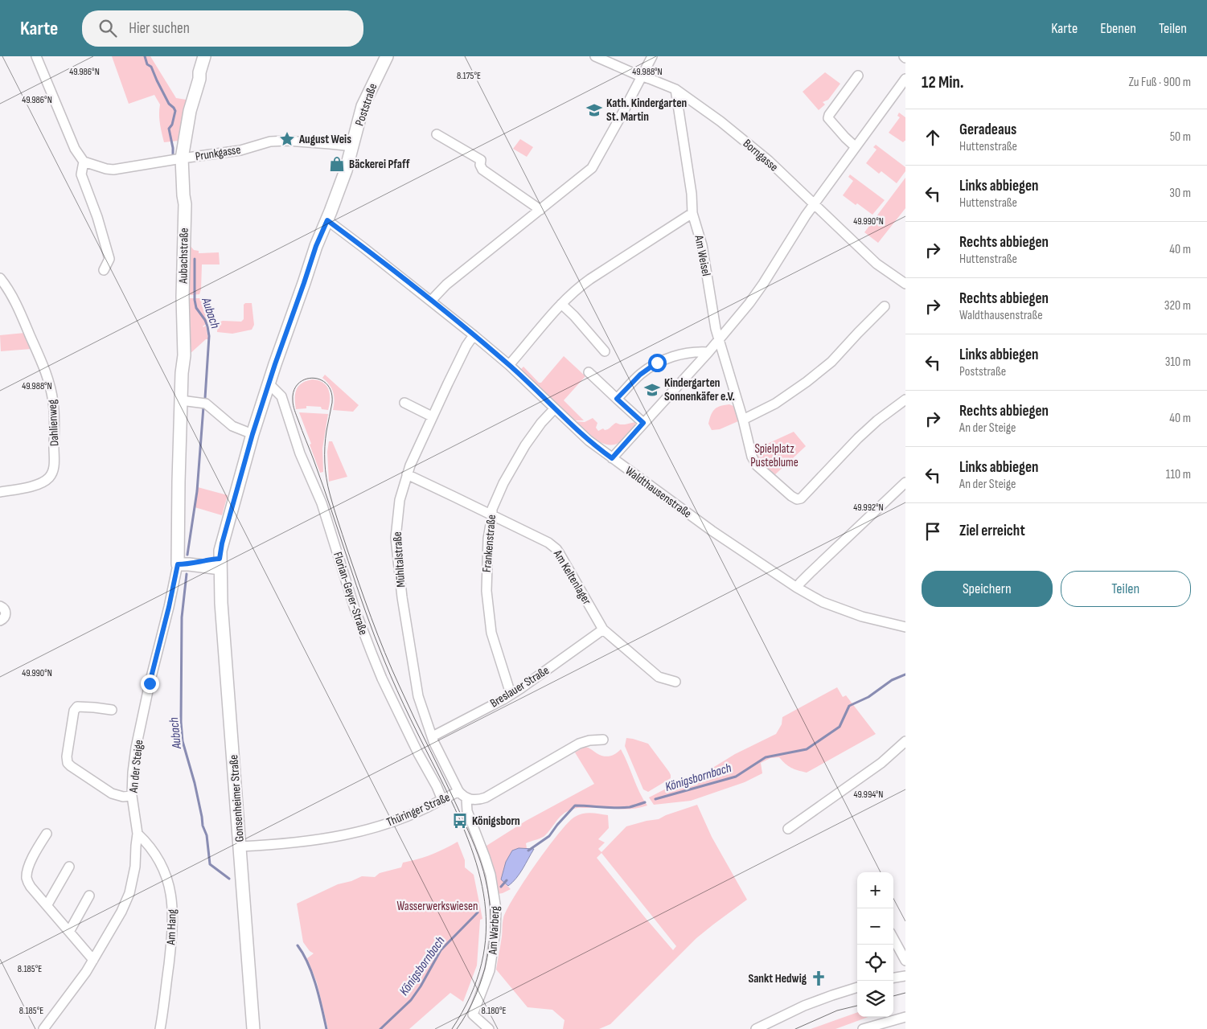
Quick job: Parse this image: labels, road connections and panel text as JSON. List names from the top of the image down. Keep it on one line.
{"streets":{"main road":["Poststraße","Aubachstraße","Gonsenheimer Straße"],"street":["Prunkgasse","Borngasse","Am Weisel","Dahlienweg","Waldthausenstraße","Frankenstraße","Mühltalstraße","Am Keltenlager","Florian-Geyer-Straße","Breslauer Straße","An der Steige","Thüringer Straße","Am Hang","Am Warberg"]},"crossings":[["Poststraße","Prunkgasse"],["Poststraße","Waldthausenstraße"],["Poststraße","Florian-Geyer-Straße"],["Poststraße","Gonsenheimer Straße"],["Prunkgasse","Aubachstraße"],["Borngasse","Am Weisel"],["Aubachstraße","An der Steige"],["Waldthausenstraße","Frankenstraße"],["Waldthausenstraße","Mühltalstraße"],["Frankenstraße","Am Keltenlager"],["Frankenstraße","Breslauer Straße"],["Mühltalstraße","Am Keltenlager"],["Mühltalstraße","Breslauer Straße"],["Mühltalstraße","Thüringer Straße"],["Am Keltenlager","Breslauer Straße"],["Florian-Geyer-Straße","Thüringer Straße"],["An der Steige","Am Hang"],["Gonsenheimer Straße","Thüringer Straße"],["Thüringer Straße","Am Warberg"]],"water":["Aubach","Königsbornbach"],"parks":["Spielplatz Pusteblume","Wasserwerkswiesen"],"places":{"school or university":["Kath. Kindergarten St. Martin","Kindergarten Sonnenkäfer e.V."],"place":["August Weis"],"shop":["Bäckerei Pfaff"],"bus stop":["Königsborn"],"church":["Sankt Hedwig"]},"page":{"header":"Karte","search":"Hier suchen","nav":["Karte","Ebenen","Teilen"],"heading":["12 Min.","Zu Fuß · 900 m"],"list":[["Geradeaus","Huttenstraße","50 m"],["Links abbiegen","Huttenstraße","30 m"],["Rechts abbiegen","Huttenstraße","40 m"],["Rechts abbiegen","Waldthausenstraße","320 m"],["Links abbiegen","Poststraße","310 m"],["Rechts abbiegen","An der Steige","40 m"],["Links abbiegen","An der Steige","110 m"],"Ziel erreicht"],"buttons":["Speichern","Teilen"],"map_buttons":["+","−"]},"coordinates":["49.986°N","49.988°N","8.175°E","49.990°N","49.992°N","49.994°N","8.185°E","8.180°E"]}
